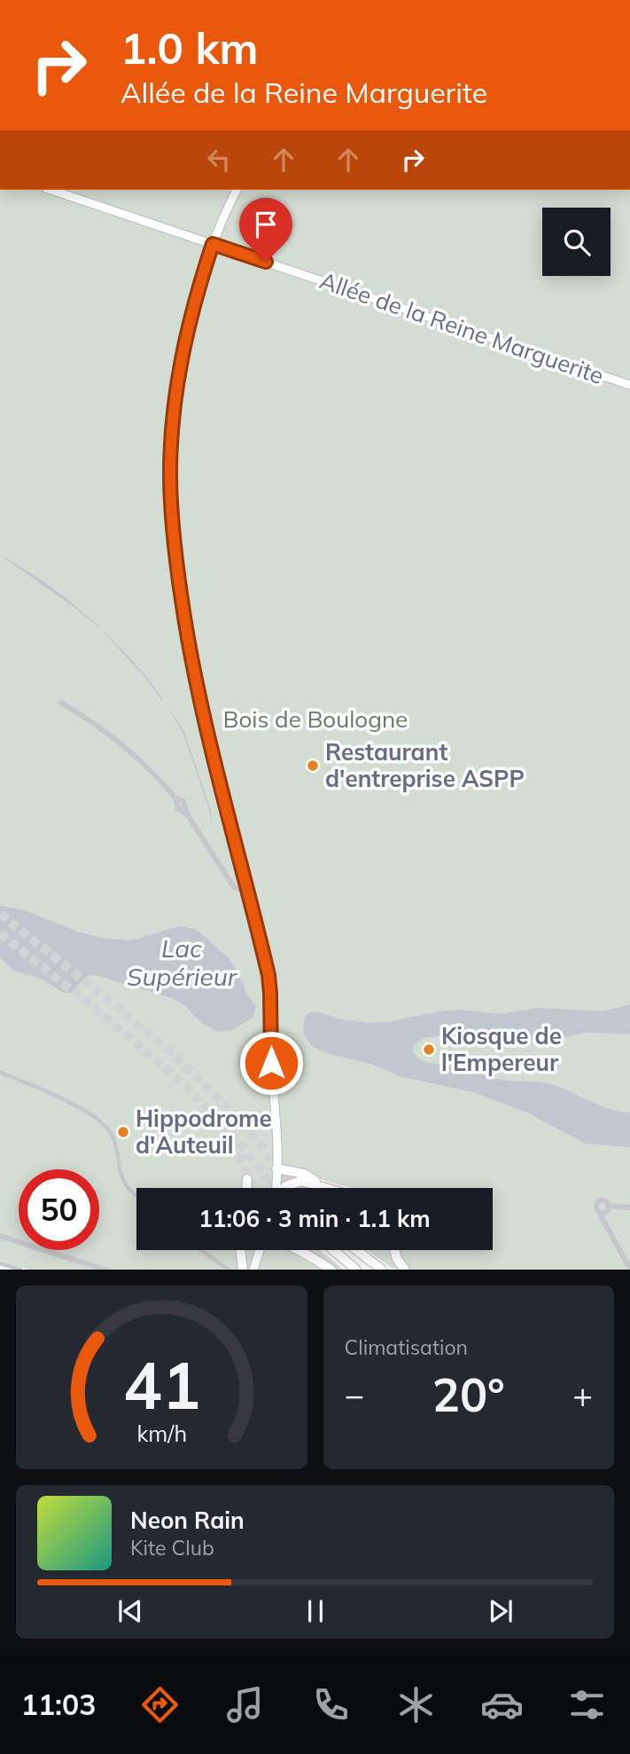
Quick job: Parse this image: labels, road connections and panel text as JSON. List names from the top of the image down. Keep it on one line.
{"streets":{"main road":["Allée de la Reine Marguerite"]},"water":["Lac Supérieur"],"parks":["Bois de Boulogne"],"places":["Restaurant d'entreprise ASPP","Kiosque de l'Empereur","Hippodrome d'Auteuil"],"page":{"turn":["1.0 km","Allée de la Reine Marguerite"],"limit":"50","trip":"11:06 · 3 min · 1.1 km","tile":"Climatisation","heat":["−","20°","+"],"song":["Neon Rain","Kite Club"],"tabs":"11:03","gauge":["41","km/h"]}}
